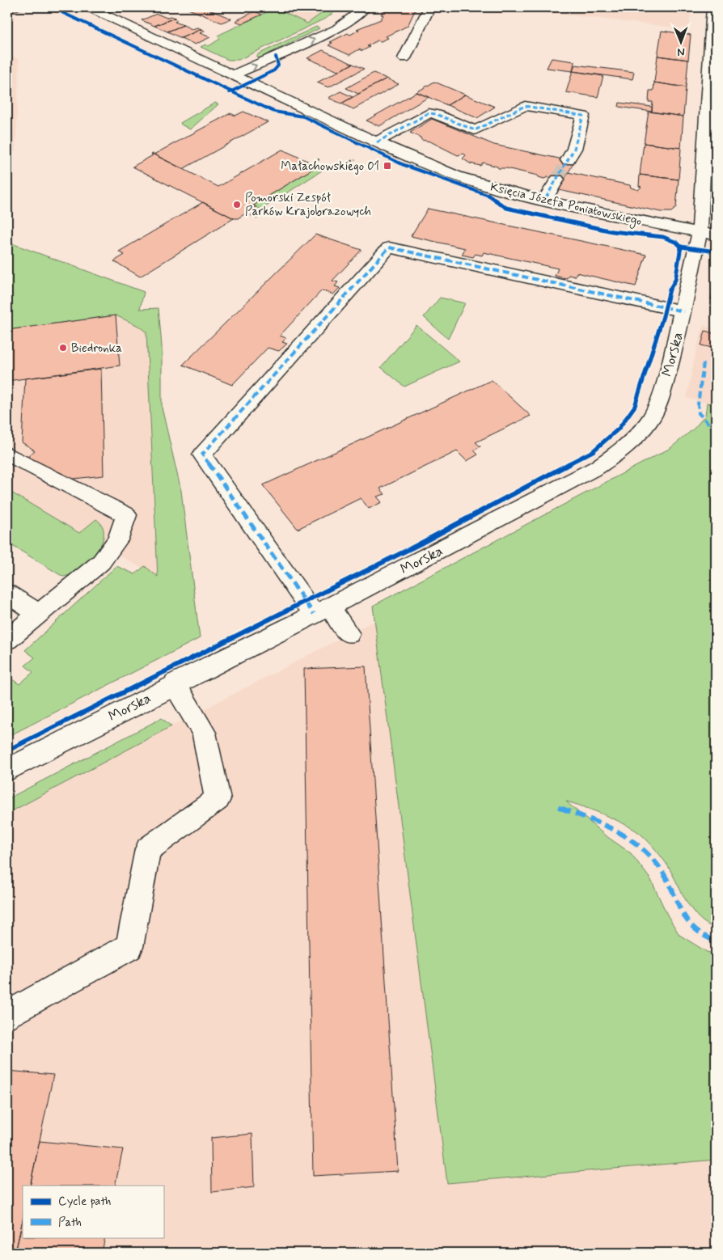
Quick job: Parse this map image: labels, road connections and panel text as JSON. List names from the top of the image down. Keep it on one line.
{"streets":{"street":["Księcia Józefa Poniatowskiego","Morska"]},"crossings":[["Księcia Józefa Poniatowskiego","Morska"]],"places":{"transit":["Małachowskiego 01"],"other":["Pomorski Zespół Parków Krajobrazowych","Biedronka"]},"legend":["Cycle path","Path"],"north":"bottom"}
